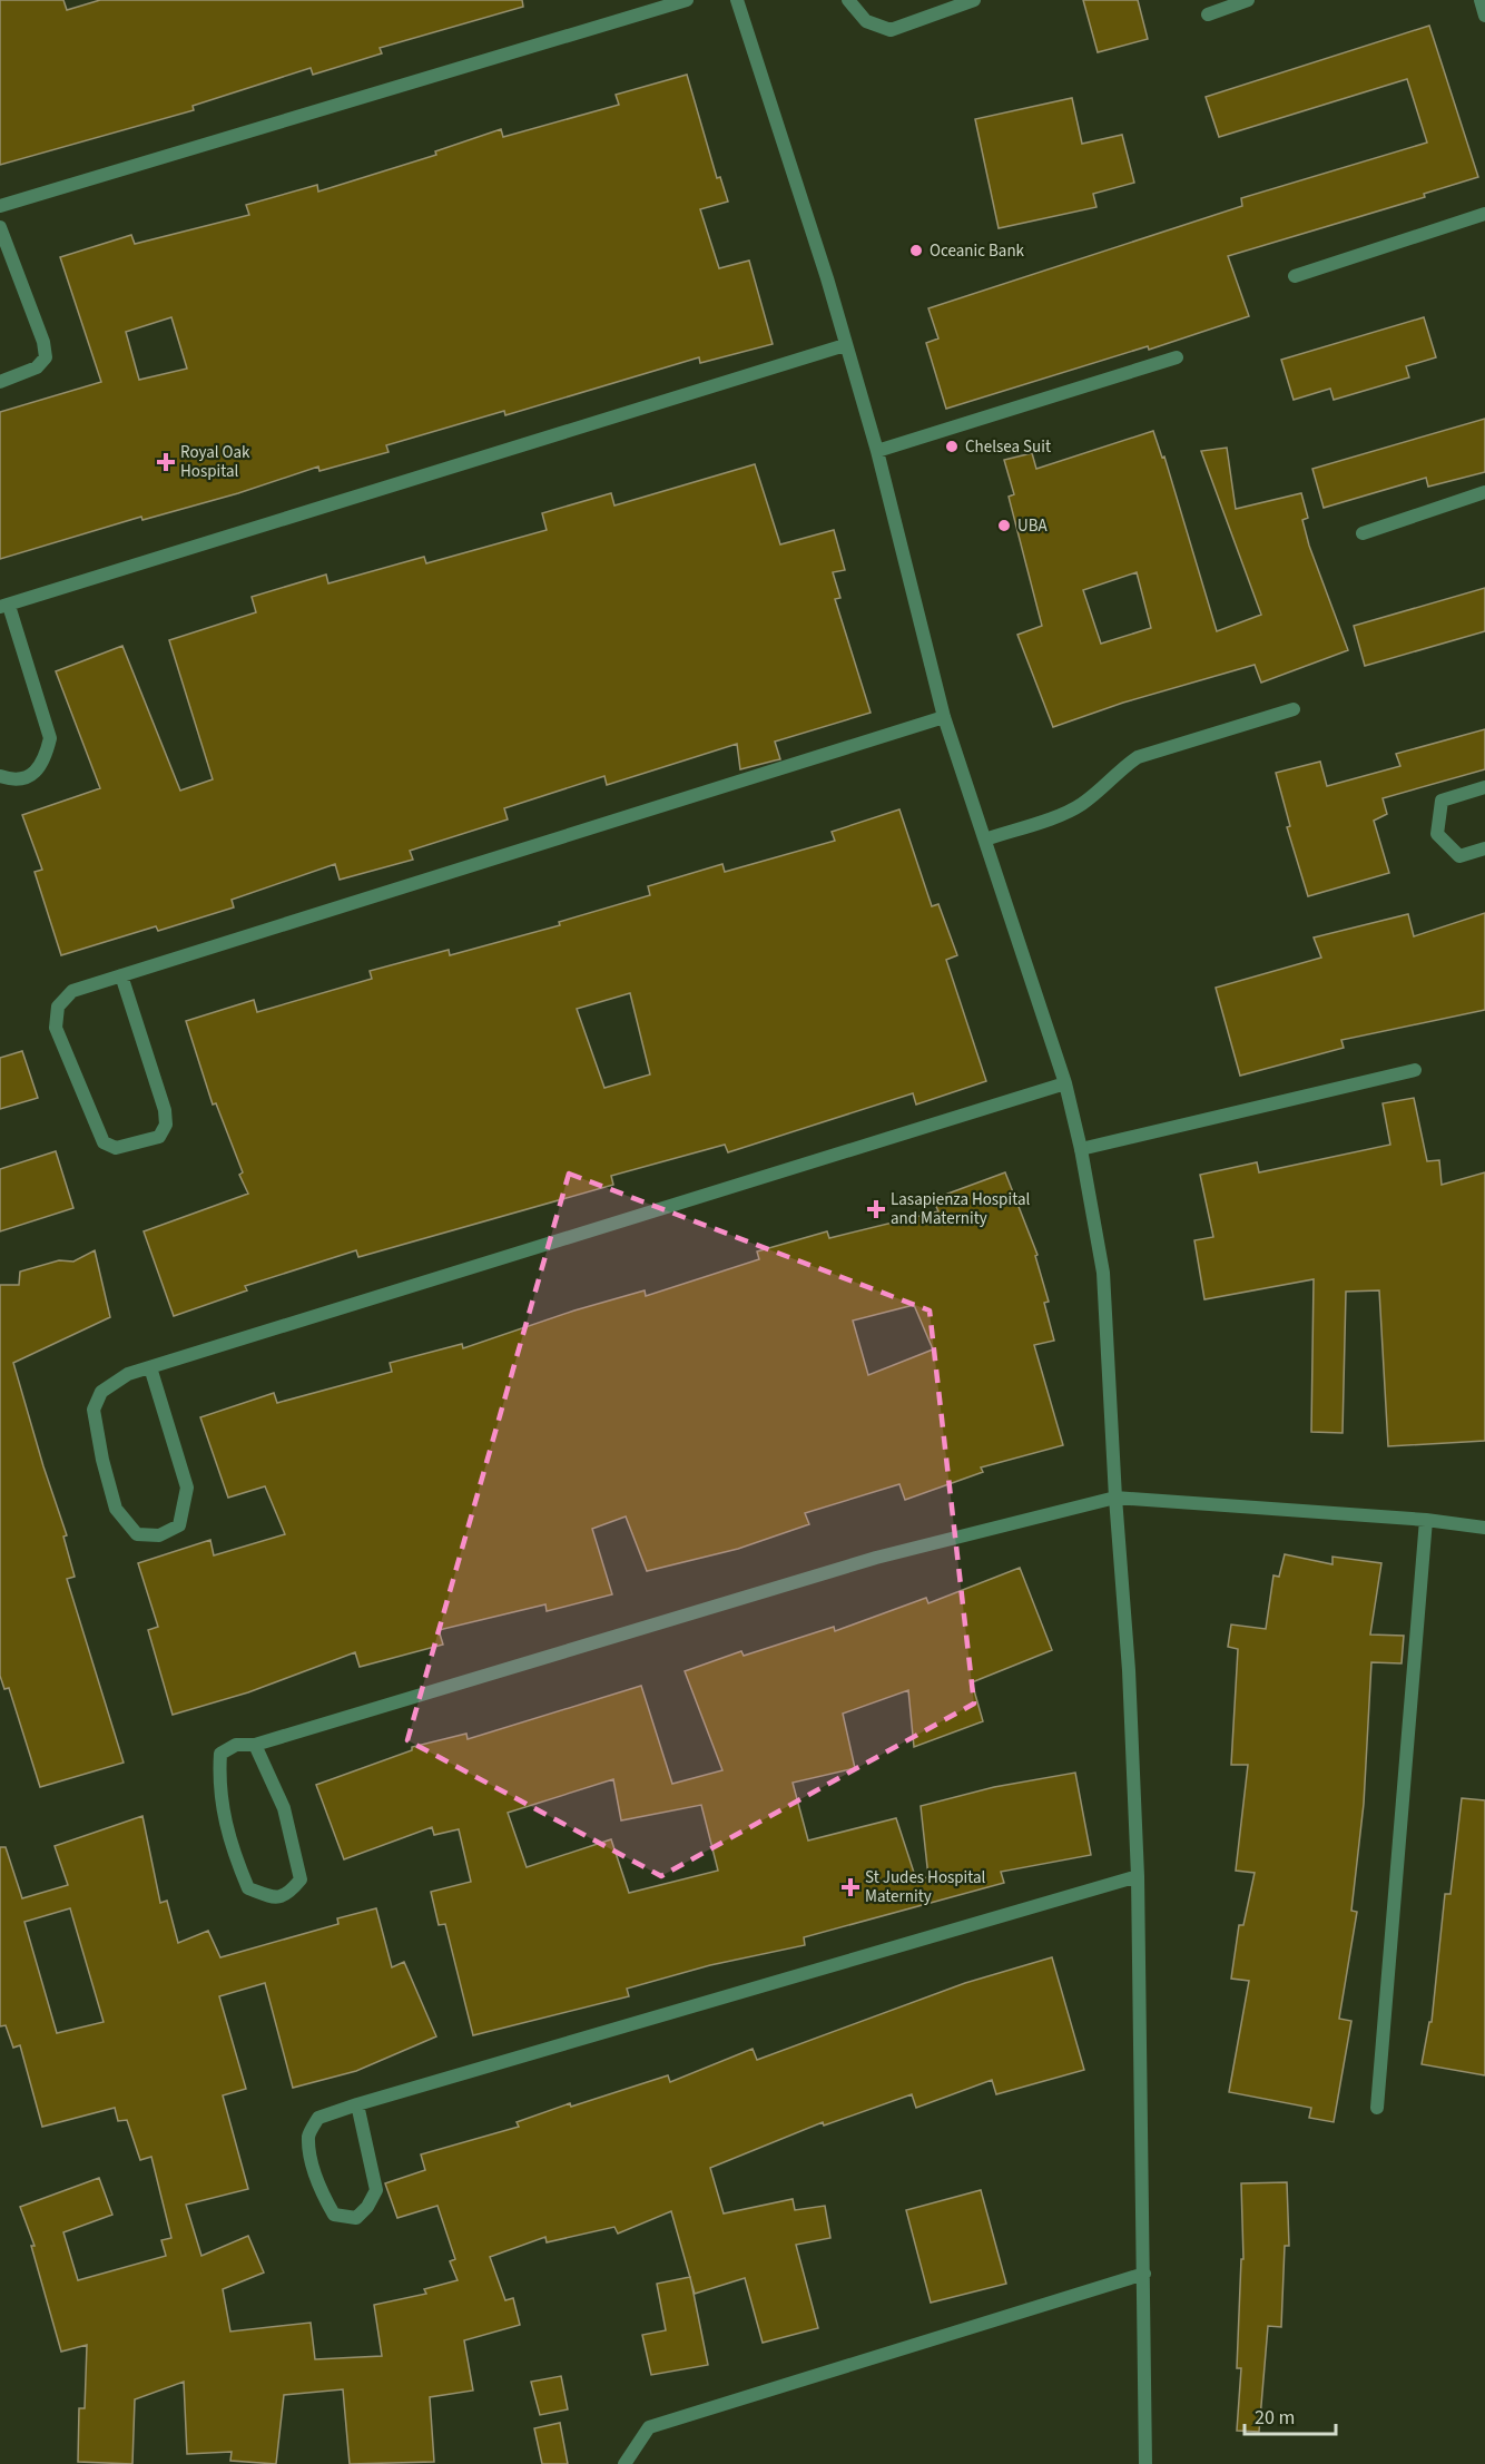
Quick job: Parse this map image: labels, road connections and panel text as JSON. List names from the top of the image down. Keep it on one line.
{"places":{"other":["Oceanic Bank","Chelsea Suit","UBA"],"health":["Royal Oak Hospital","Lasapienza Hospital and Maternity","St Judes Hospital Maternity"]},"scale_bar":"20 m"}
